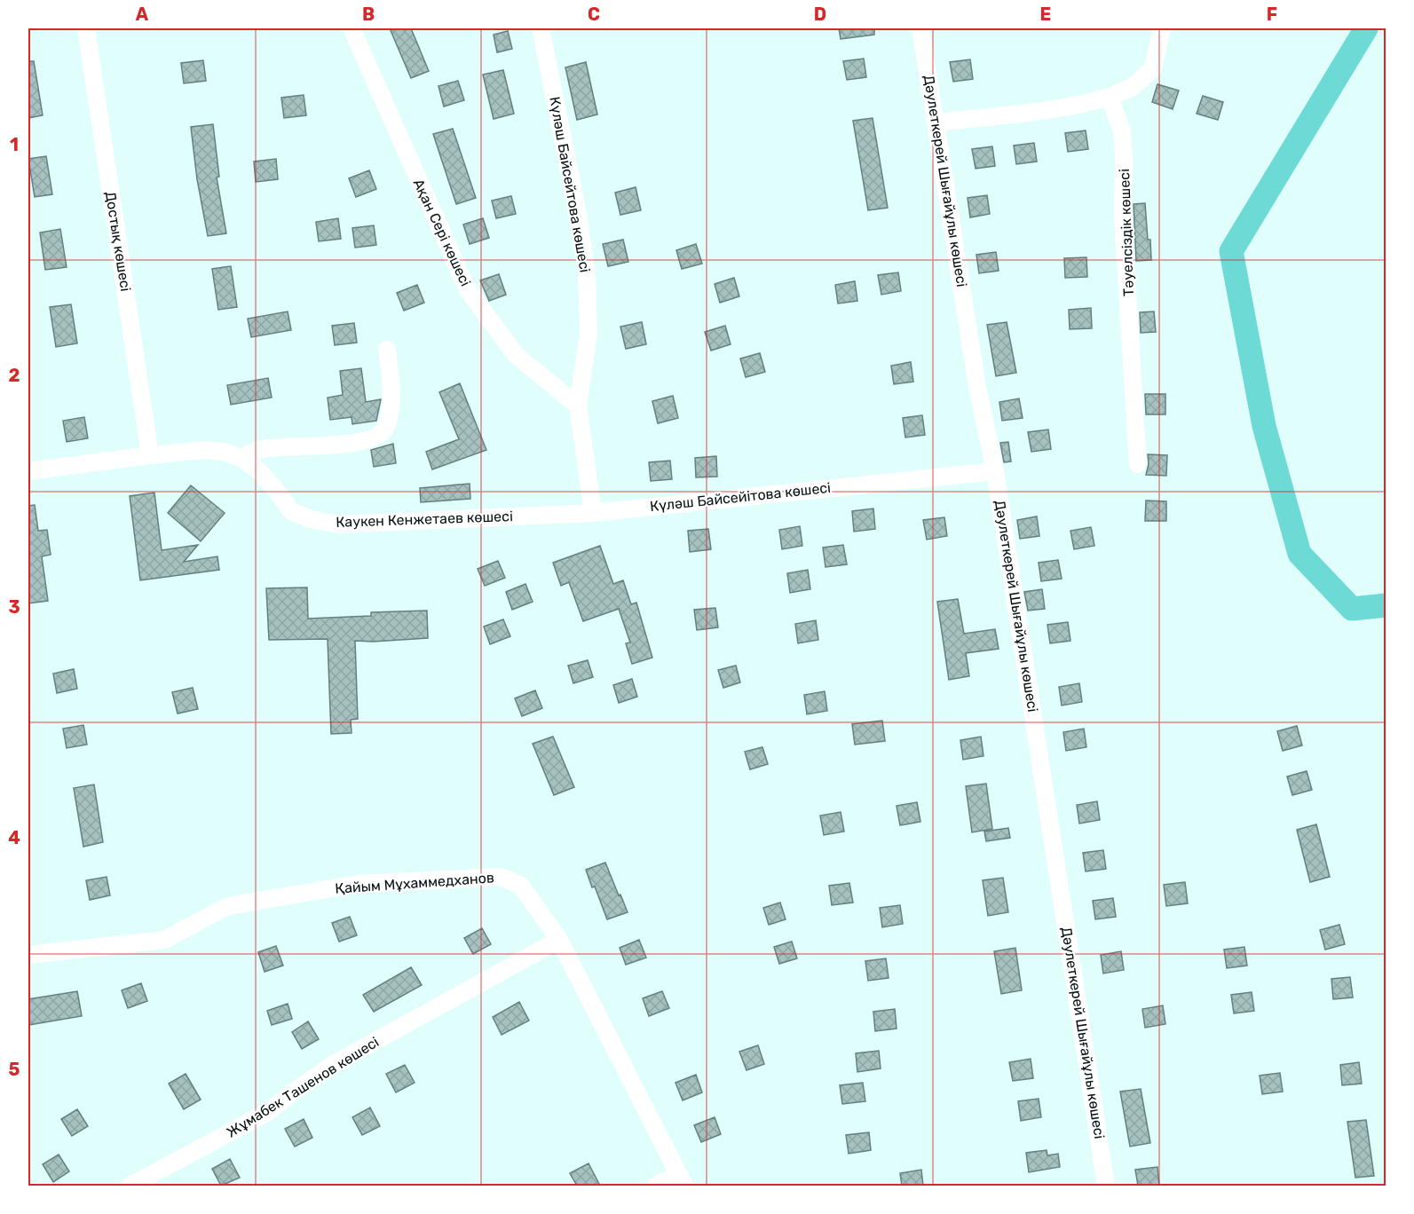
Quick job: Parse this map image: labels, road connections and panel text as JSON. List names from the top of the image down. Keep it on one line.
{"streets":{"street":["Дәулеткерей Шығайұлы көшесі","Күләш Байсейтова көшесі","Ақан Сері көшесі","Тәуелсіздік көшесі","Достық көшесі","Күләш Байсейітова көшесі","Каукен Кенжетаев көшесі","Қайым Мұхаммедханов","Жұмабек Ташенов көшесі"]},"crossings":[["Дәулеткерей Шығайұлы көшесі","Күләш Байсейітова көшесі"],["Күләш Байсейтова көшесі","Ақан Сері көшесі"],["Достық көшесі","Каукен Кенжетаев көшесі"],["Күләш Байсейітова көшесі","Каукен Кенжетаев көшесі"],["Қайым Мұхаммедханов","Жұмабек Ташенов көшесі"]],"grid":{"columns":["A","B","C","D","E","F"],"rows":["1","2","3","4","5"]}}
